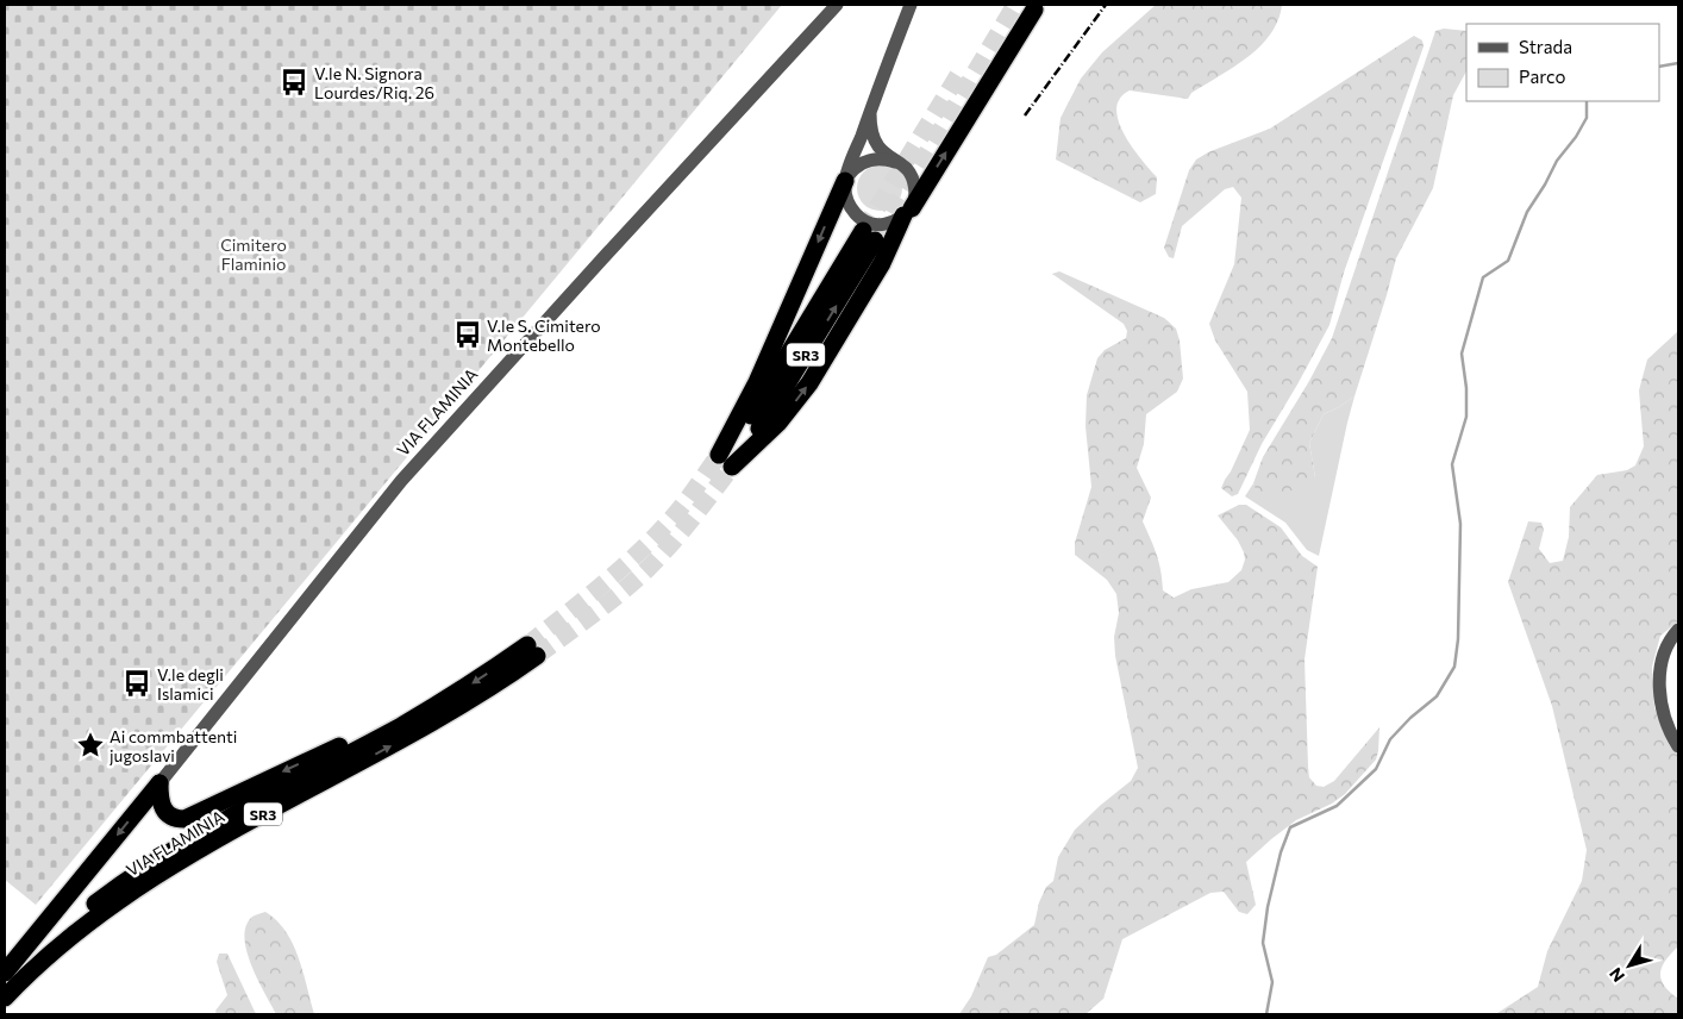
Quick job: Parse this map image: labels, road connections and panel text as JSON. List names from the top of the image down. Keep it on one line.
{"streets":{"highway":["SR3","VIA FLAMINIA"]},"parks":["Cimitero Flaminio"],"places":{"bus stop":["V.le N. Signora Lourdes/Riq. 26","V.le S. Cimitero Montebello","V.le degli Islamici"],"place":["Ai commbattenti jugoslavi"]},"legend":["Strada","Parco"],"north":"bottom left"}
